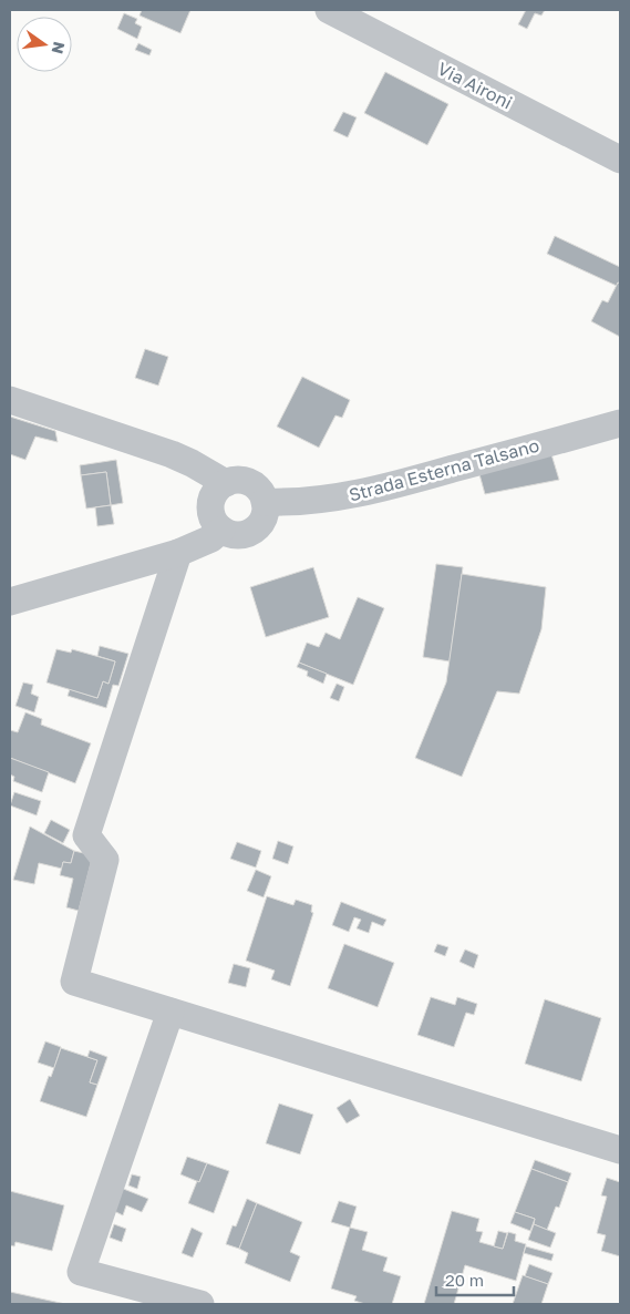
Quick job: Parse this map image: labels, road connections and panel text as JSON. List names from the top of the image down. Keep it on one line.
{"streets":{"street":["Via Aironi","Strada Esterna Talsano"]},"scale_bar":"20 m","north":"right"}
